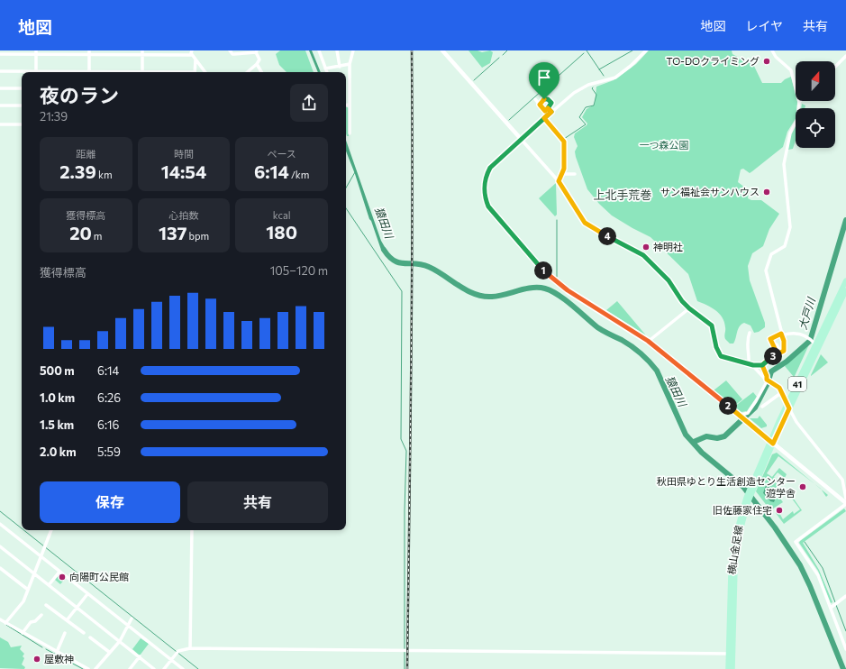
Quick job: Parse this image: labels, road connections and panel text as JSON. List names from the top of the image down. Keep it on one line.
{"streets":{"main road":["41","横山金足線"]},"districts":["上北手荒巻"],"water":["猿田川","大戸川"],"parks":["一つ森公園"],"places":["TO-DOクライミング","サン福祉会サンハウス","神明社","秋田県ゆとり生活創造センター 遊学舎","旧佐藤家住宅","向陽町公民館","屋敷神"],"north":"top","page":{"header":"地図","nav":["地図","レイヤ","共有"],"heading":["夜のラン","21:39"],"stats":[["距離","2.39 km"],["時間","14:54"],["ペース","6:14 /km"],["獲得標高","20 m"],["心拍数","137 bpm"],["kcal","180"]],"pins":["4","1","3","2"],"chart":["獲得標高","105–120 m"],"list":[{"name":"500 m","note":"6:14"},{"name":"1.0 km","note":"6:26"},{"name":"1.5 km","note":"6:16"},{"name":"2.0 km","note":"5:59"}],"buttons":["保存","共有"]}}
